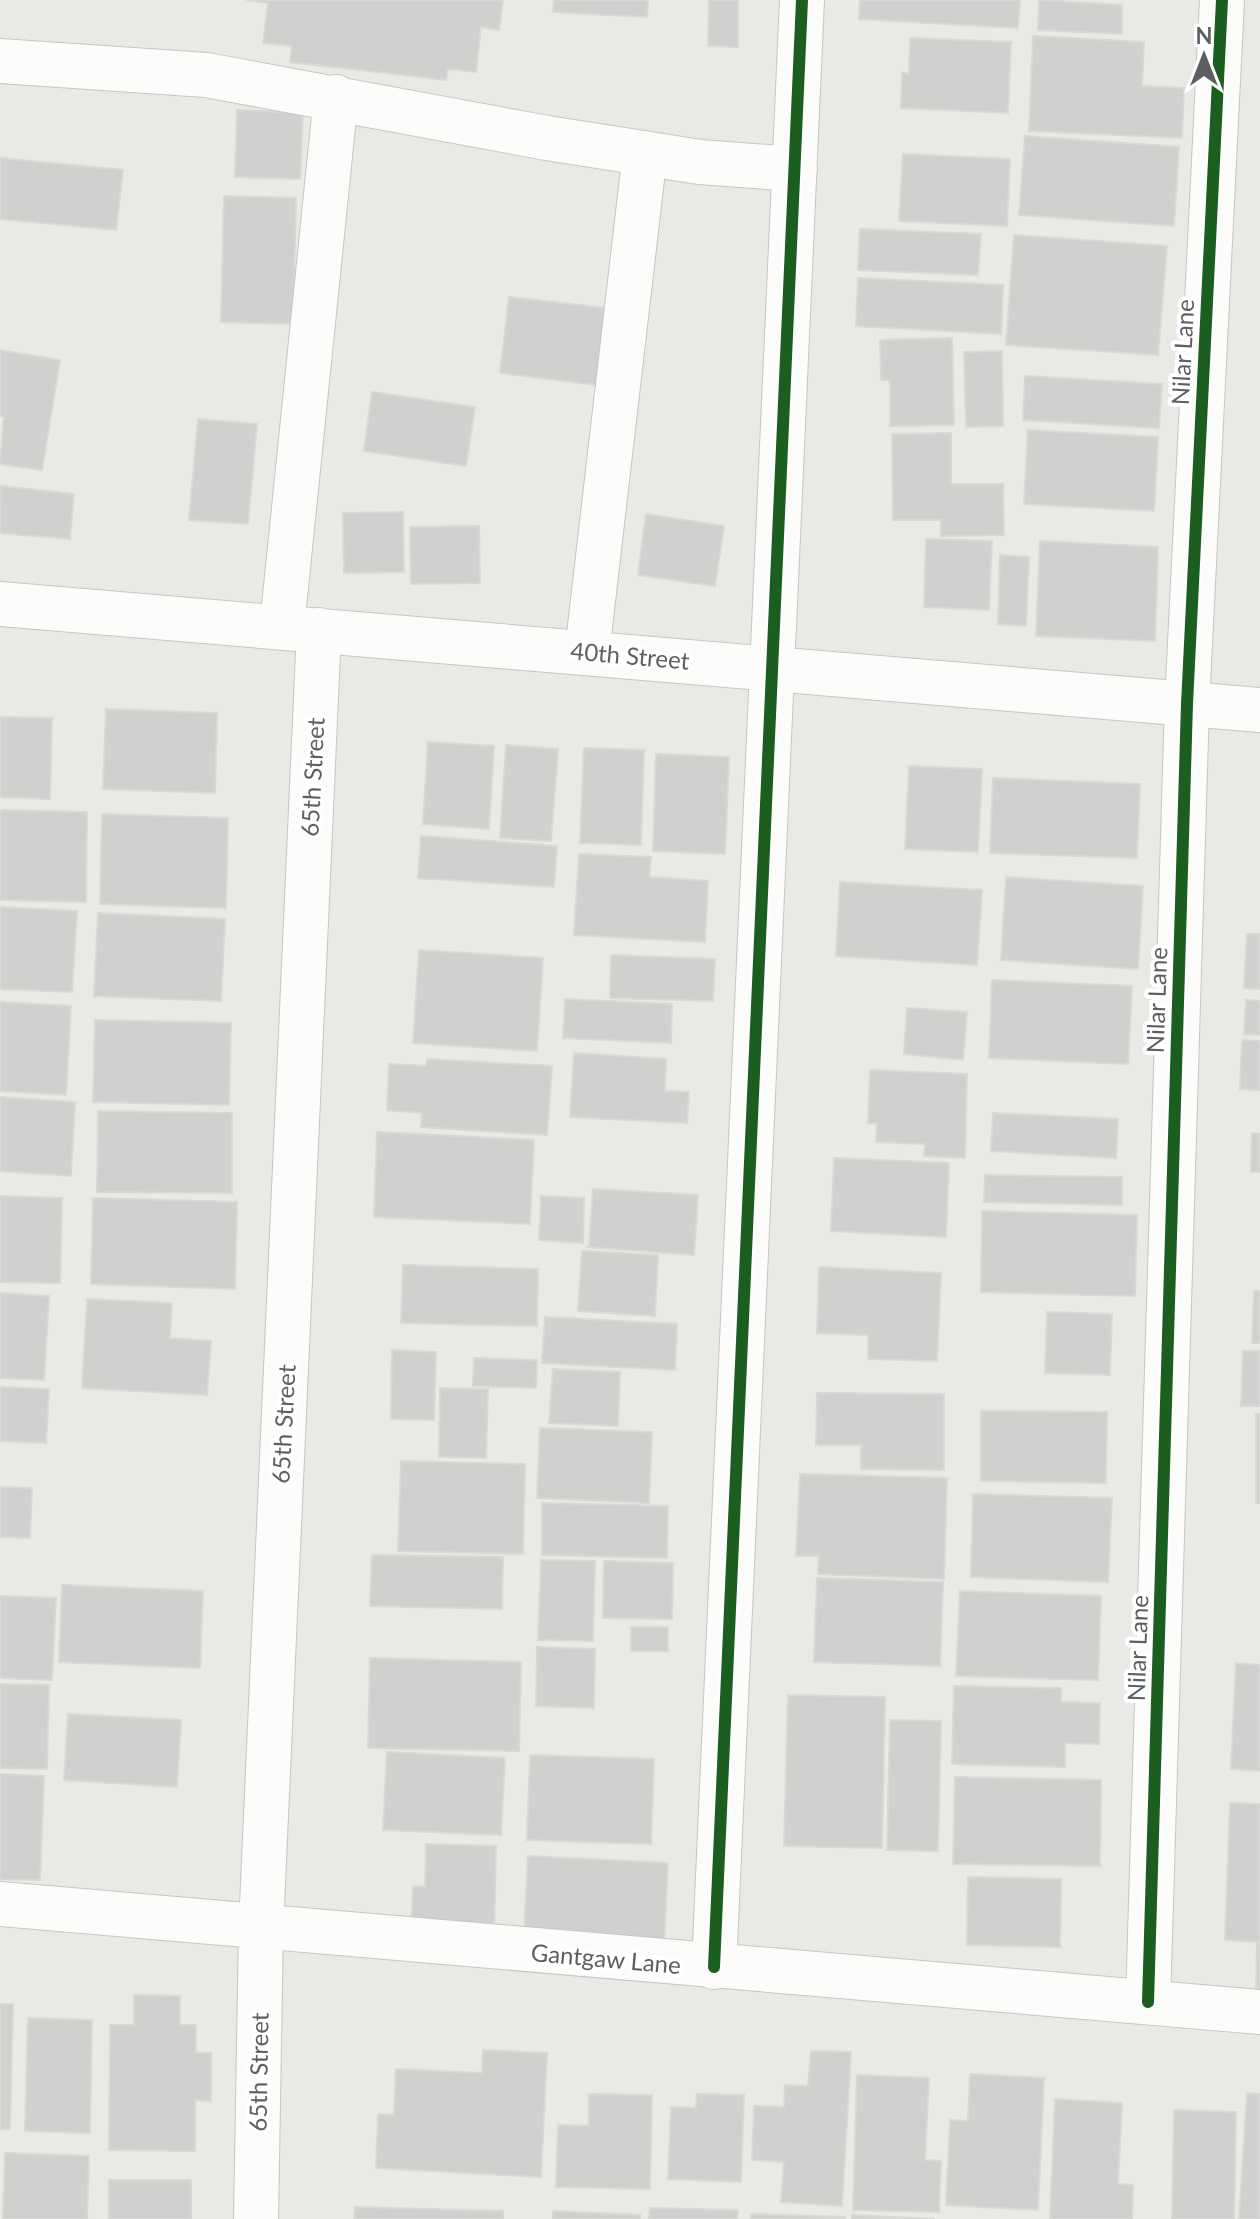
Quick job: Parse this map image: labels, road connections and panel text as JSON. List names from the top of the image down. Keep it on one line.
{"streets":{"street":["Nilar Lane","40th Street","65th Street","Gantgaw Lane"]},"crossings":[["Nilar Lane","40th Street"],["Nilar Lane","Gantgaw Lane"],["40th Street","65th Street"],["65th Street","Gantgaw Lane"]],"north":"top"}
